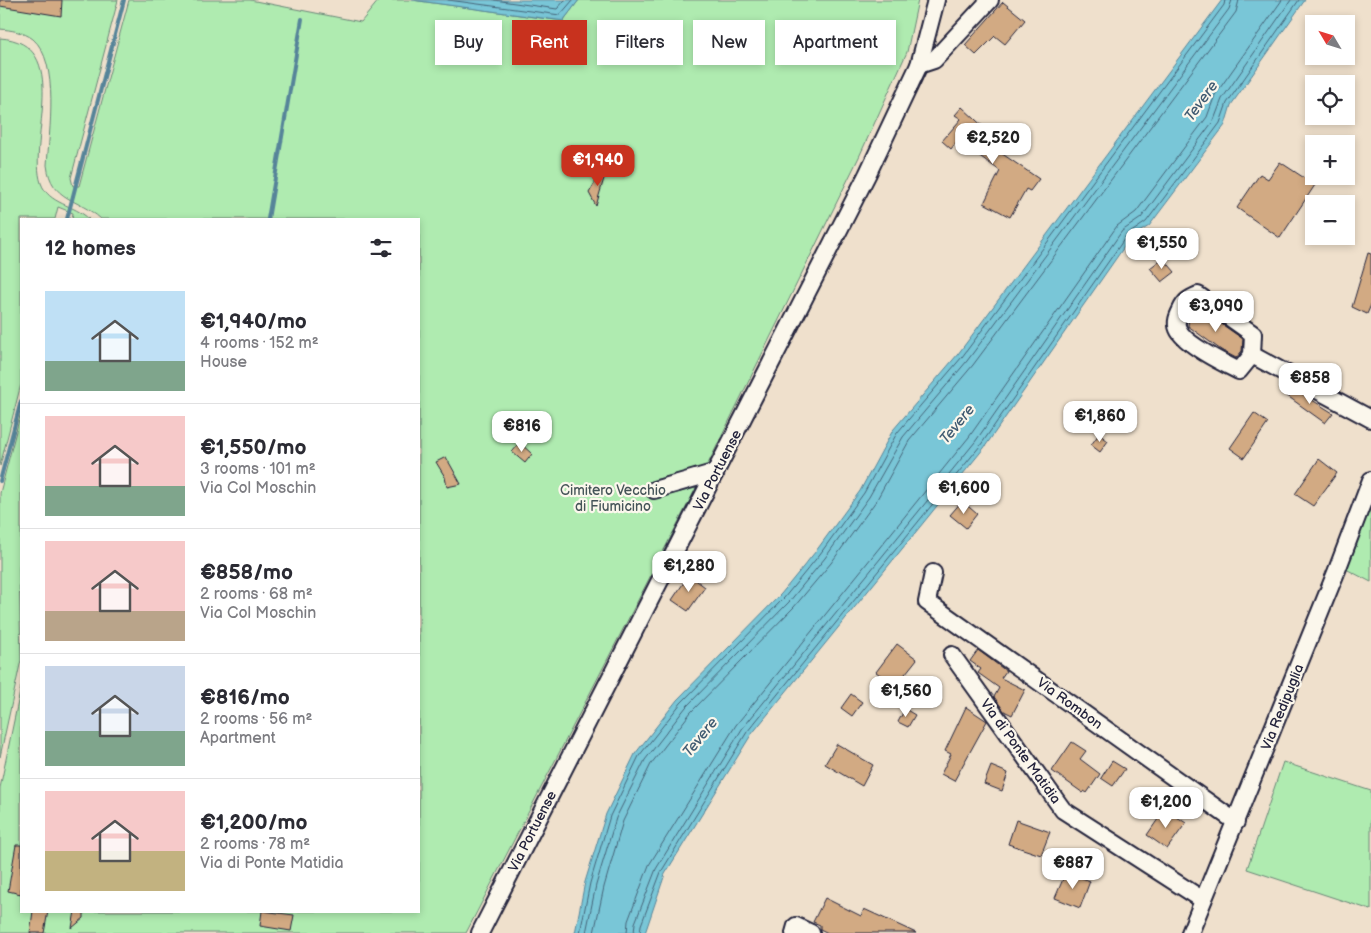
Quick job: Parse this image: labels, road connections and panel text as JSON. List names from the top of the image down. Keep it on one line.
{"streets":{"street":["Via Portuense","Via Rombon","Via Redipuglia","Via di Ponte Matidia"]},"crossings":[["Via Rombon","Via Redipuglia"],["Via Redipuglia","Via di Ponte Matidia"]],"water":["Tevere"],"parks":["Cimitero Vecchio di Fiumicino"],"north":"top left","page":{"map_buttons":["+","−"],"chip":["Buy","Rent","Filters","New","Apartment"],"price":["€2,520","€1,940","€1,550","€3,090","€858","€1,860","€816","€1,600","€1,280","€1,560","€1,200","€887"],"heading":"12 homes","list":[{"name":"€1,940/mo","note":"4 rooms · 152 m² · House"},{"name":"€1,550/mo","note":"3 rooms · 101 m² · Via Col Moschin"},{"name":"€858/mo","note":"2 rooms · 68 m² · Via Col Moschin"},{"name":"€816/mo","note":"2 rooms · 56 m² · Apartment"},{"name":"€1,200/mo","note":"2 rooms · 78 m² · Via di Ponte Matidia"}]}}
